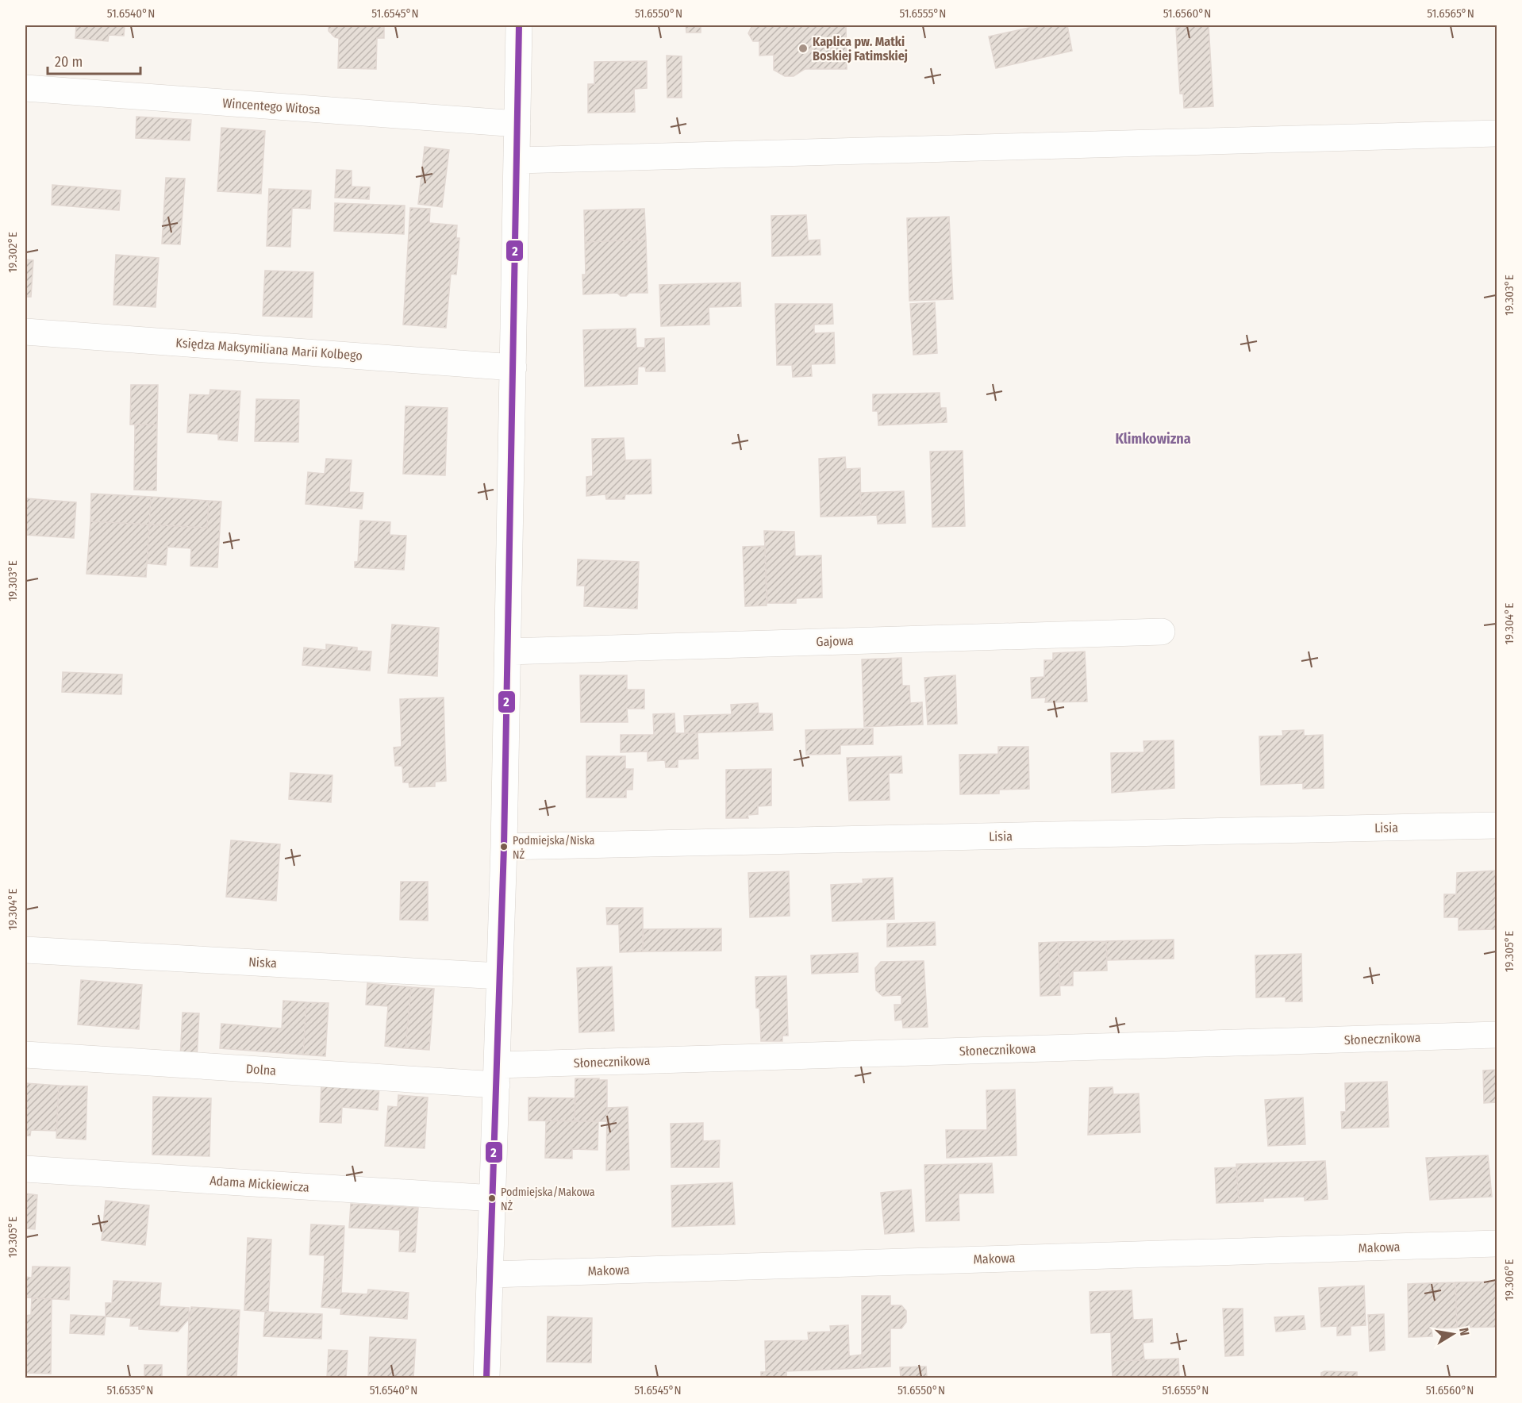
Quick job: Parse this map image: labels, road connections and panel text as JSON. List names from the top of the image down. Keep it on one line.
{"streets":{"street":["Wincentego Witosa","Księdza Maksymiliana Marii Kolbego","Gajowa","Lisia","Niska","Słonecznikowa","Dolna","Adama Mickiewicza","Makowa"]},"crossings":[["Słonecznikowa","Dolna"]],"districts":["Klimkowizna"],"places":["Kaplica pw. Matki Boskiej Fatimskiej","Podmiejska/Niska NŻ","Podmiejska/Makowa NŻ"],"lines":["transit line 2"],"scale_bar":"20 m","north":"right","coordinates":["51.6540°N","51.6545°N","51.6550°N","51.6555°N","51.6560°N","51.6565°N","19.302°E","19.303°E","19.304°E","19.305°E","19.306°E","51.6535°N"]}
